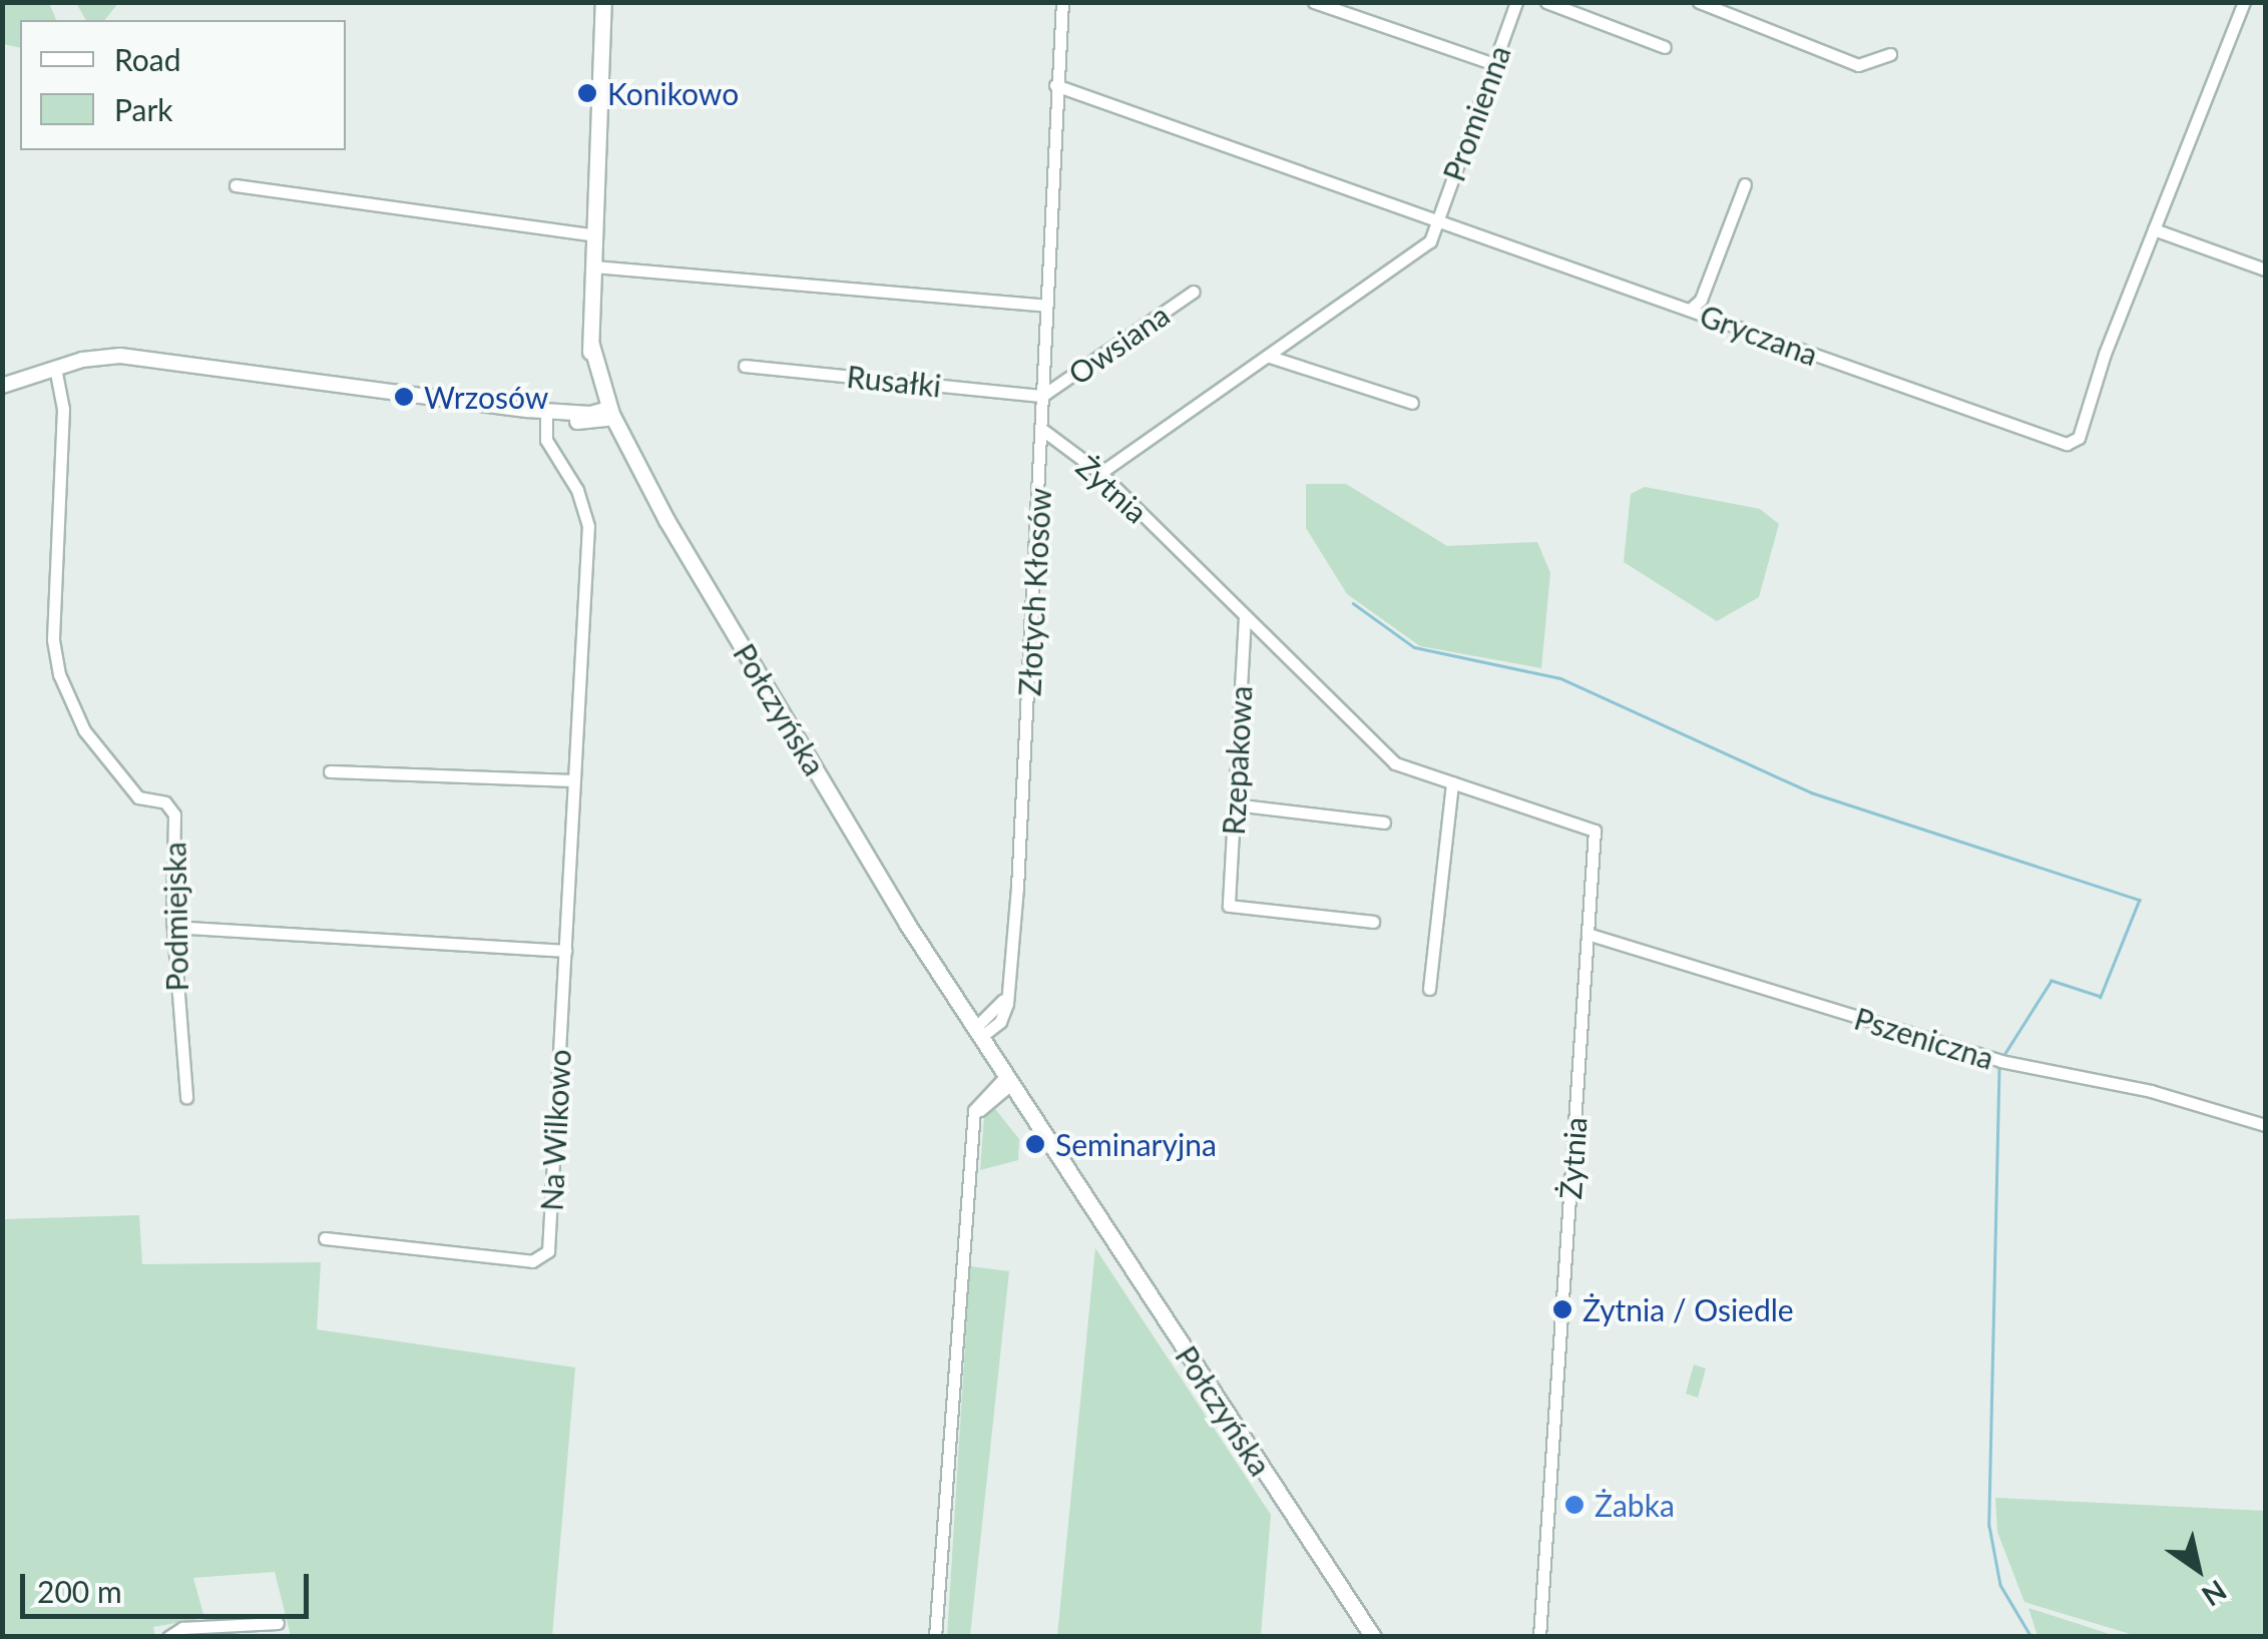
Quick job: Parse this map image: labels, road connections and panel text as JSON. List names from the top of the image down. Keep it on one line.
{"streets":{"main road":["Połczyńska"],"street":["Promienna","Gryczana","Owsiana","Rusałki","Żytnia","Złotych Kłosów","Rzepakowa","Podmiejska","Pszeniczna","Na Wilkowo"]},"crossings":[["Promienna","Gryczana"],["Gryczana","Złotych Kłosów"],["Owsiana","Rusałki"],["Owsiana","Złotych Kłosów"],["Rusałki","Złotych Kłosów"],["Żytnia","Złotych Kłosów"],["Żytnia","Rzepakowa"],["Żytnia","Pszeniczna"],["Złotych Kłosów","Połczyńska"]],"places":["Konikowo","Wrzosów","Seminaryjna","Żytnia / Osiedle","Żabka"],"legend":["Road","Park"],"scale_bar":"200 m","north":"bottom right"}
